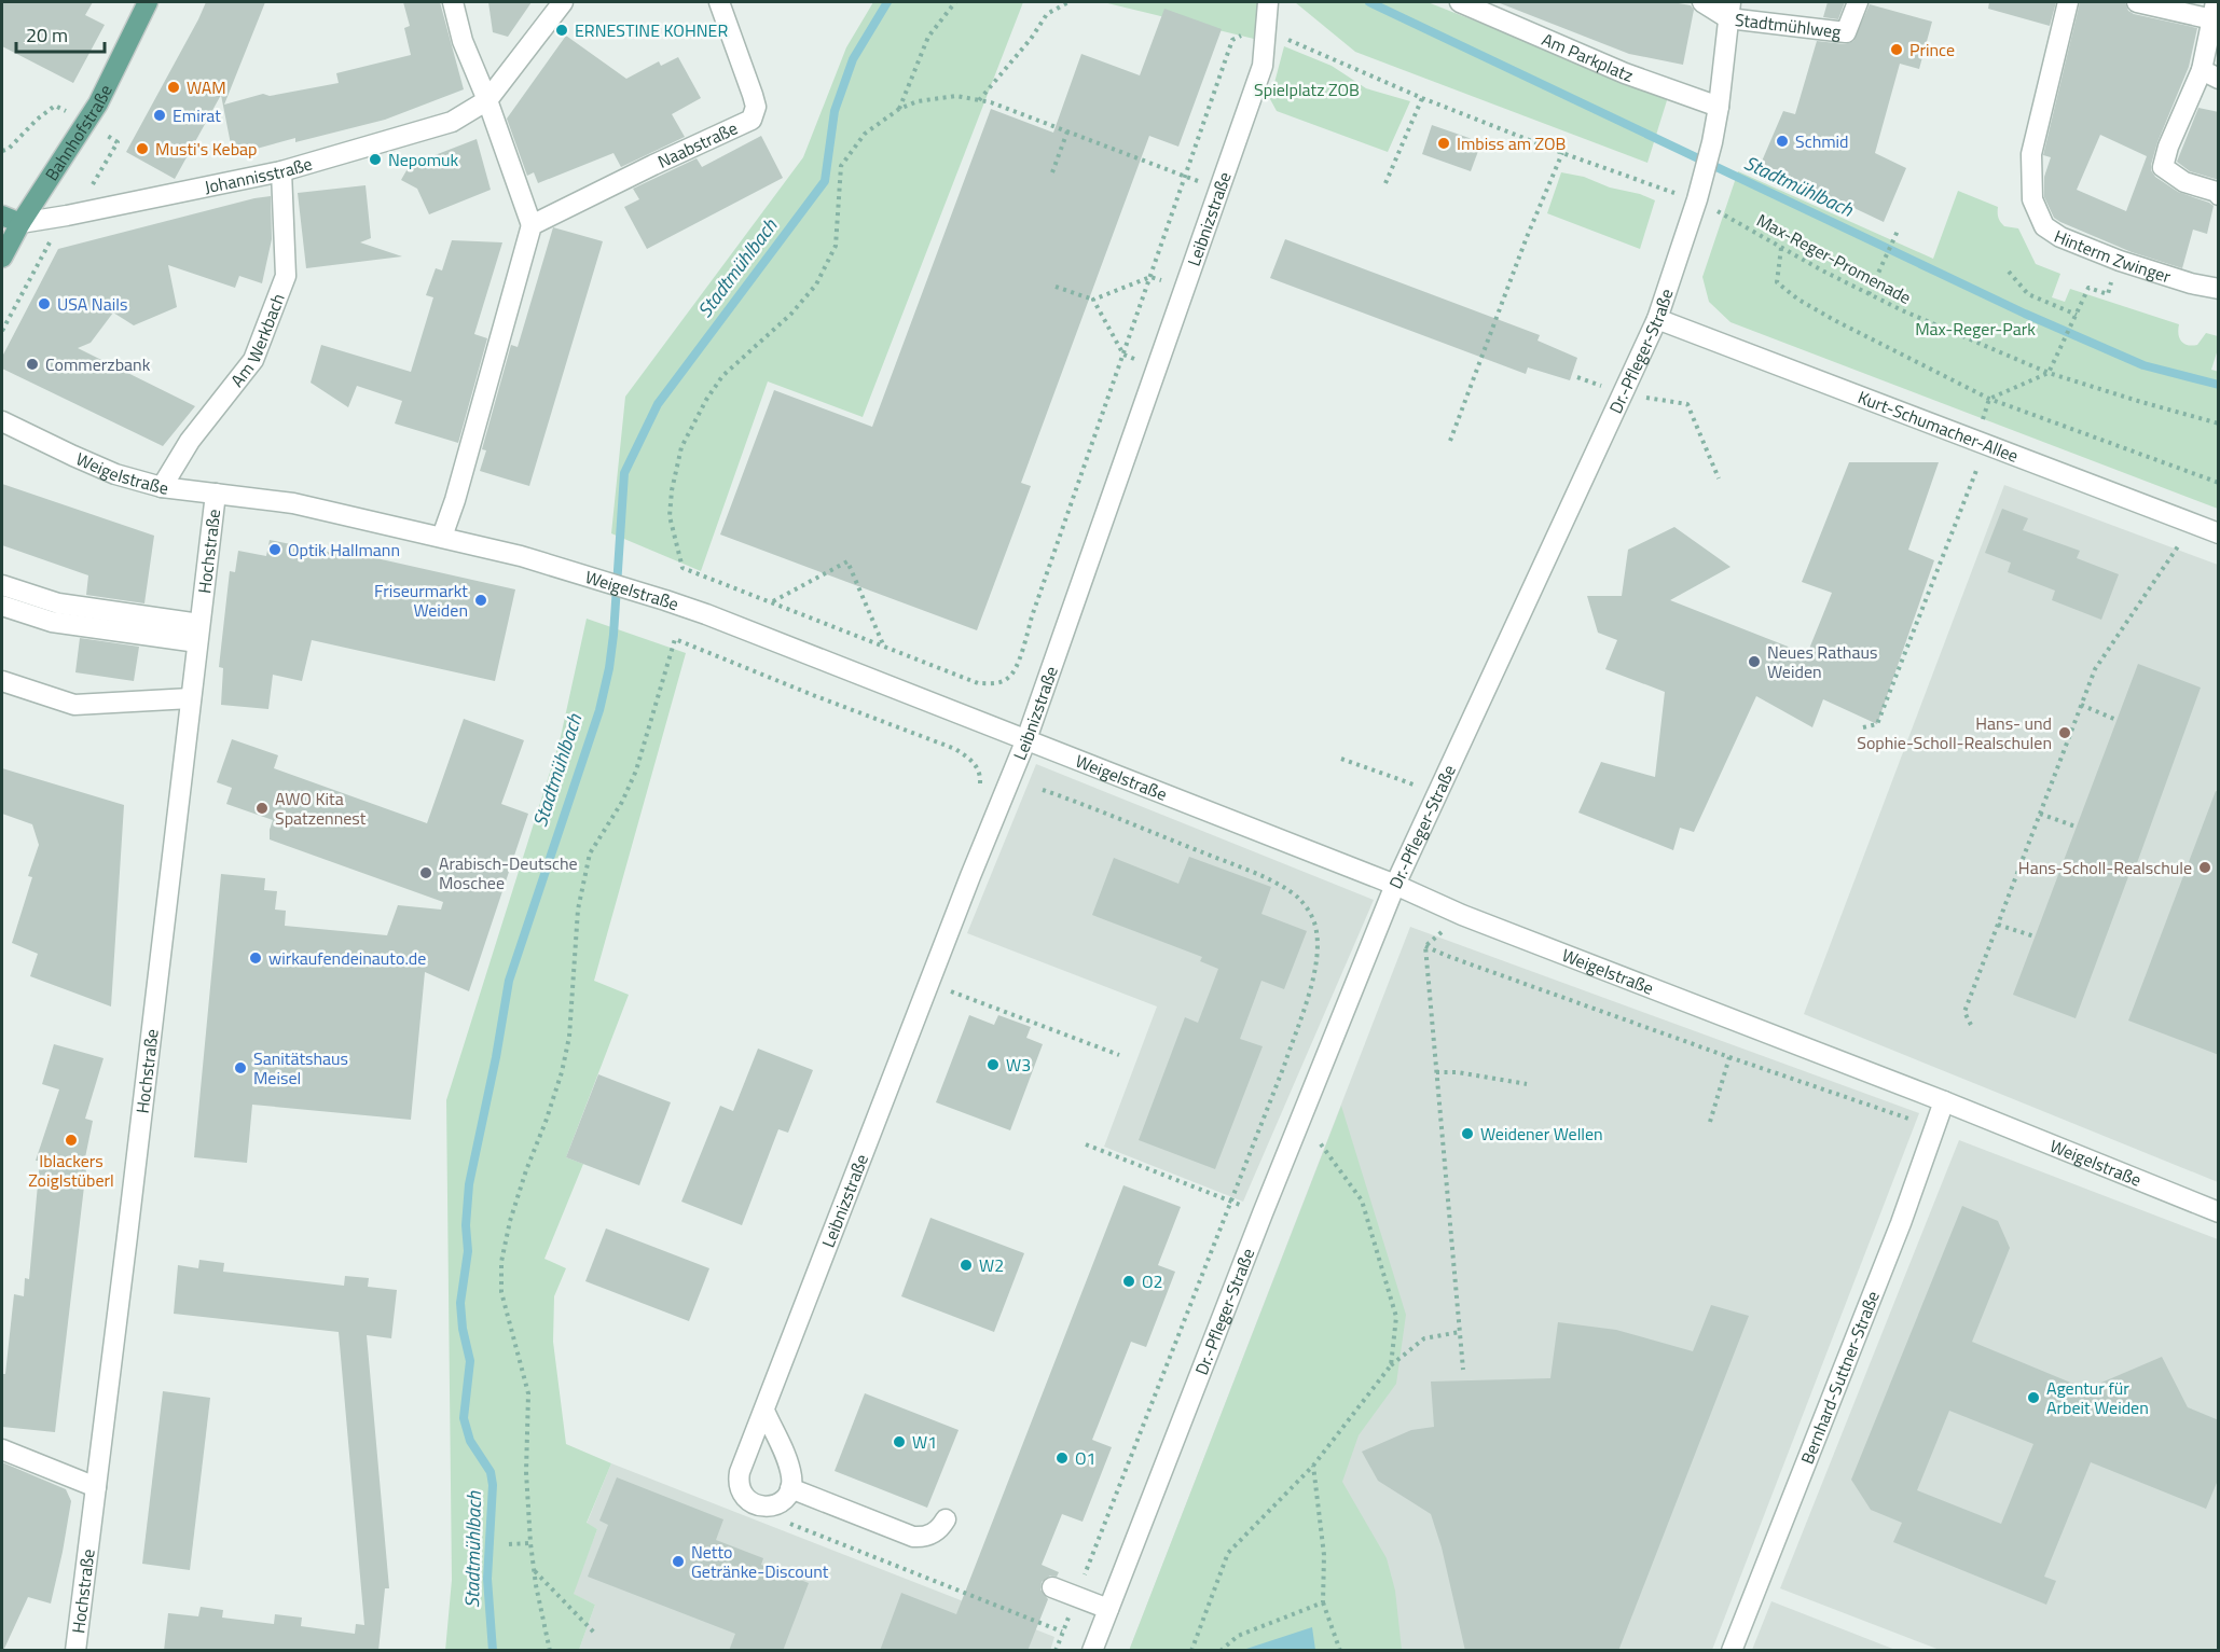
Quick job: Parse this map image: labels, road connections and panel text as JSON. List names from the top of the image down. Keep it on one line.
{"streets":{"main road":["Bahnhofstraße"],"street":["Stadtmühlweg","Am Parkplatz","Naabstraße","Johannisstraße","Leibnizstraße","Hinterm Zwinger","Am Werkbach","Dr.-Pfleger-Straße","Kurt-Schumacher-Allee","Weigelstraße","Hochstraße","Bernhard-Suttner-Straße"],"path":["Max-Reger-Promenade"]},"crossings":[["Stadtmühlweg","Dr.-Pfleger-Straße"],["Am Parkplatz","Dr.-Pfleger-Straße"],["Bahnhofstraße","Johannisstraße"],["Johannisstraße","Am Werkbach"],["Leibnizstraße","Max-Reger-Promenade"],["Leibnizstraße","Weigelstraße"],["Max-Reger-Promenade","Dr.-Pfleger-Straße"],["Am Werkbach","Weigelstraße"],["Dr.-Pfleger-Straße","Kurt-Schumacher-Allee"],["Dr.-Pfleger-Straße","Weigelstraße"],["Weigelstraße","Hochstraße"],["Weigelstraße","Bernhard-Suttner-Straße"]],"water":["Stadtmühlbach"],"parks":["Spielplatz ZOB","Max-Reger-Park"],"places":["ERNESTINE KOHNER","Prince","WAM","Emirat","Schmid","Imbiss am ZOB","Musti's Kebap","Nepomuk","USA Nails","Commerzbank","Optik Hallmann","Friseurmarkt Weiden","Neues Rathaus Weiden","Hans- und Sophie-Scholl-Realschulen","AWO Kita Spatzennest","Hans-Scholl-Realschule","Arabisch-Deutsche Moschee","wirkaufendeinauto.de","W3","Sanitätshaus Meisel","Weidener Wellen","Iblackers Zoiglstüberl","W2","O2","Agentur für Arbeit Weiden","W1","O1","Netto Getränke-Discount"],"scale_bar":"20 m"}
